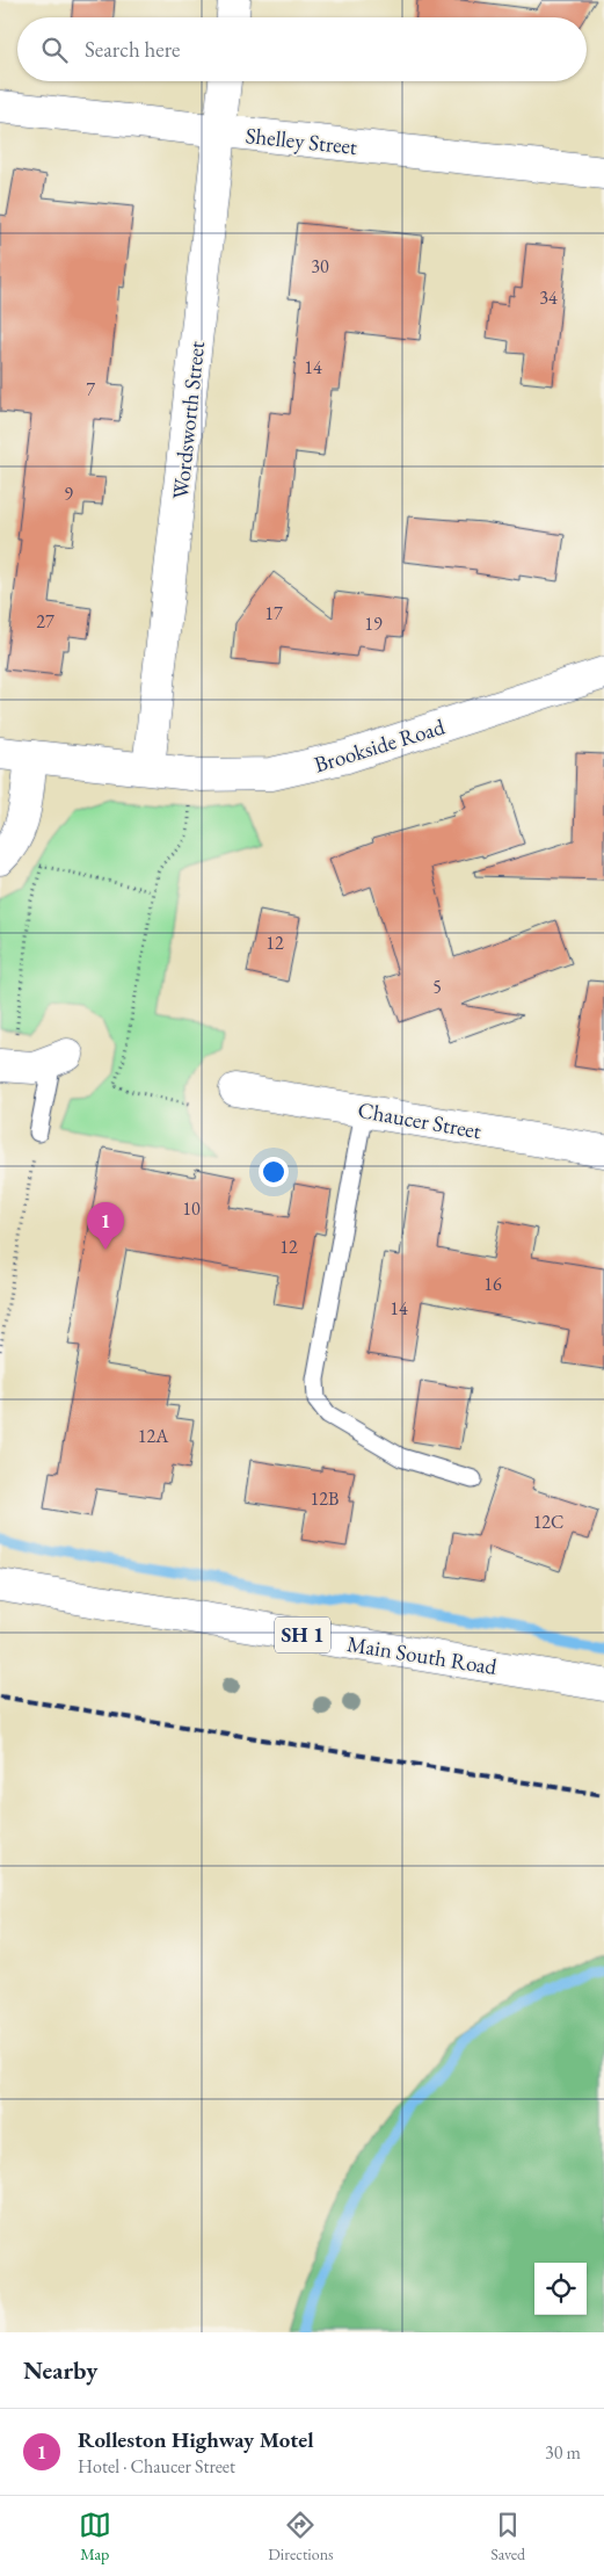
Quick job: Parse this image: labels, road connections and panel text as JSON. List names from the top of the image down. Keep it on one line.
{"streets":{"main road":["Shelley Street","Wordsworth Street","Brookside Road","Chaucer Street","SH 1","Main South Road"]},"crossings":[["Shelley Street","Wordsworth Street"],["Wordsworth Street","Brookside Road"]],"house_numbers":["30","34","14","7","9","17","27","19","12","5","10","12","16","14","12A","12B","12C"],"page":{"search":"Search here","pins":"1","heading":"Nearby","list":[{"mark":"1","name":"Rolleston Highway Motel","note":"Hotel · Chaucer Street","value":"30 m"}],"nav":["Map","Directions","Saved"]}}
